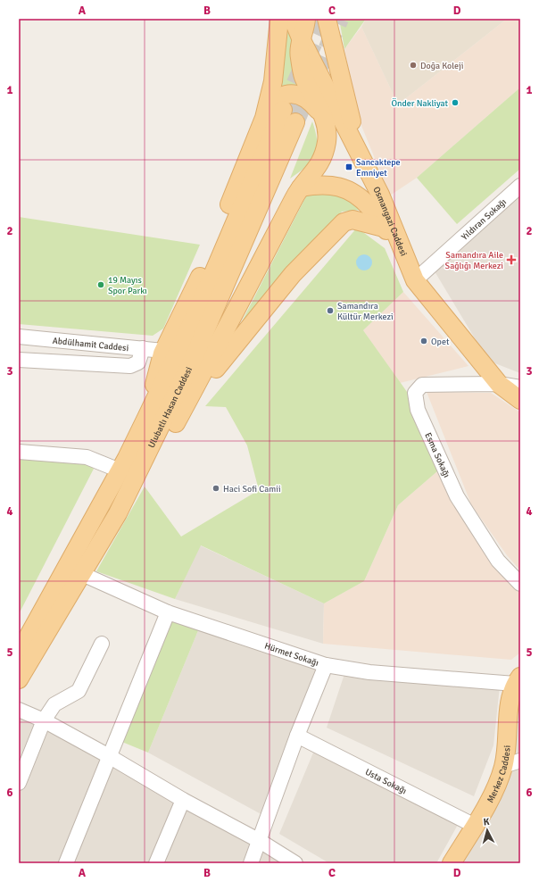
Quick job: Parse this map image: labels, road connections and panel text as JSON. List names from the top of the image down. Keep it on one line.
{"streets":{"main road":["Osmangazi Caddesi","Ulubatlı Hasan Caddesi","Merkez Caddesi"],"street":["Yıldıran Sokağı","Abdülhamit Caddesi","Esma Sokağı","Hürmet Sokağı","Usta Sokağı"]},"crossings":[["Yıldıran Sokağı","Osmangazi Caddesi"],["Osmangazi Caddesi","Esma Sokağı"],["Ulubatlı Hasan Caddesi","Hürmet Sokağı"],["Hürmet Sokağı","Merkez Caddesi"],["Merkez Caddesi","Usta Sokağı"]],"places":{"other":["Doğa Koleji","Önder Nakliyat","19 Mayıs Spor Parkı","Samandıra Kültür Merkezi","Opet","Haci Sofi Camii"],"transit":["Sancaktepe Emniyet"],"health":["Samandıra Aile Sağlığı Merkezi"]},"north":"top","grid":{"columns":["A","B","C","D"],"rows":["1","2","3","4","5","6"]}}
